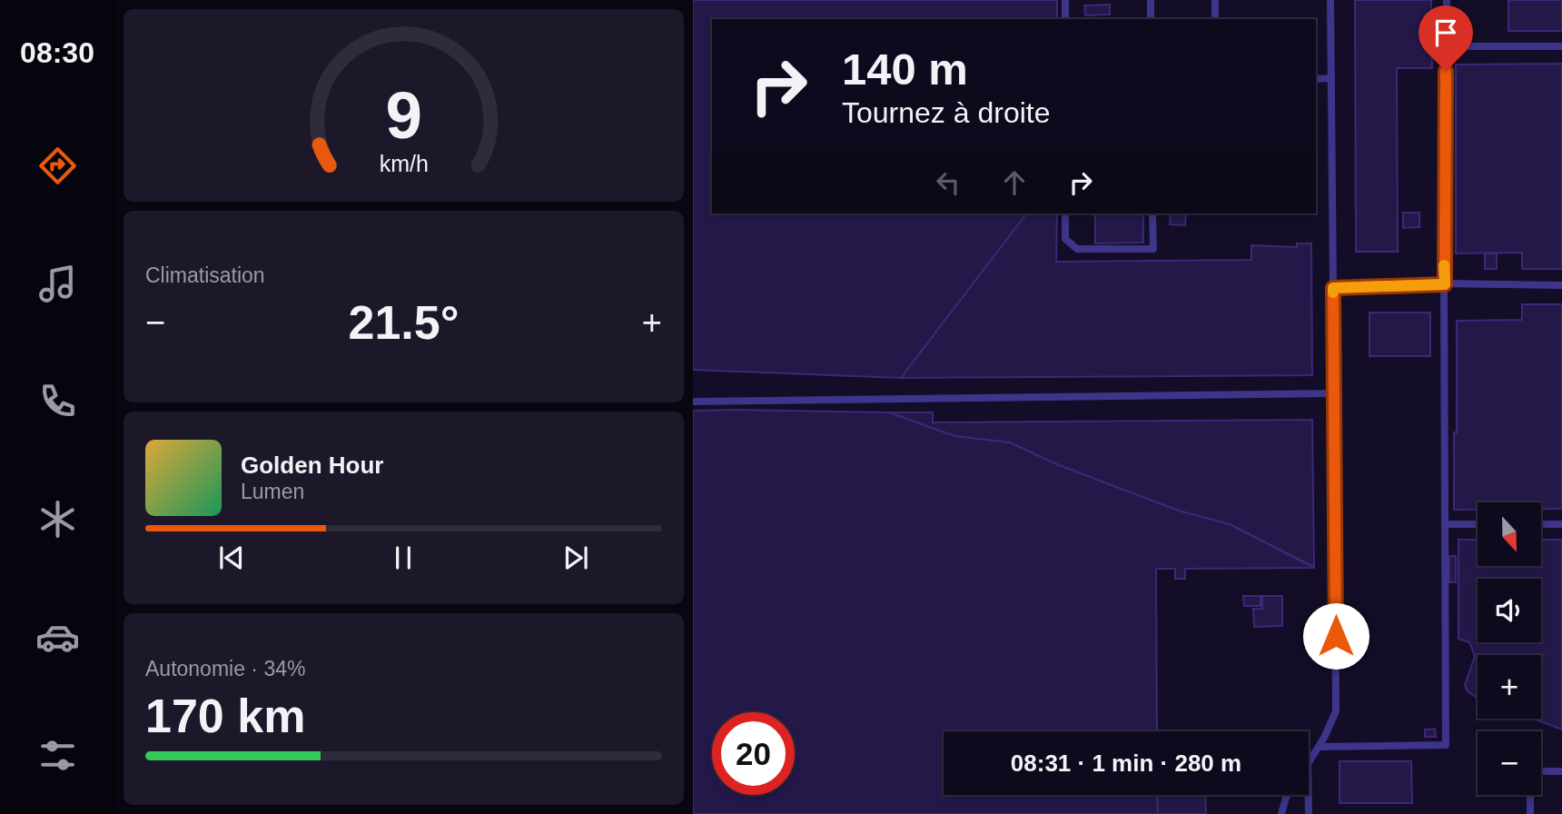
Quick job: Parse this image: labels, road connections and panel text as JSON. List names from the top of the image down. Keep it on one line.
{"north":"bottom","page":{"tabs":"08:30","turn":["140 m","Tournez à droite"],"tile":["Climatisation",["Autonomie · 34%","170 km"]],"heat":["−","21.5°","+"],"song":["Golden Hour","Lumen"],"map_buttons":["+","−"],"limit":"20","trip":"08:31 · 1 min · 280 m","gauge":["9","km/h"]}}
